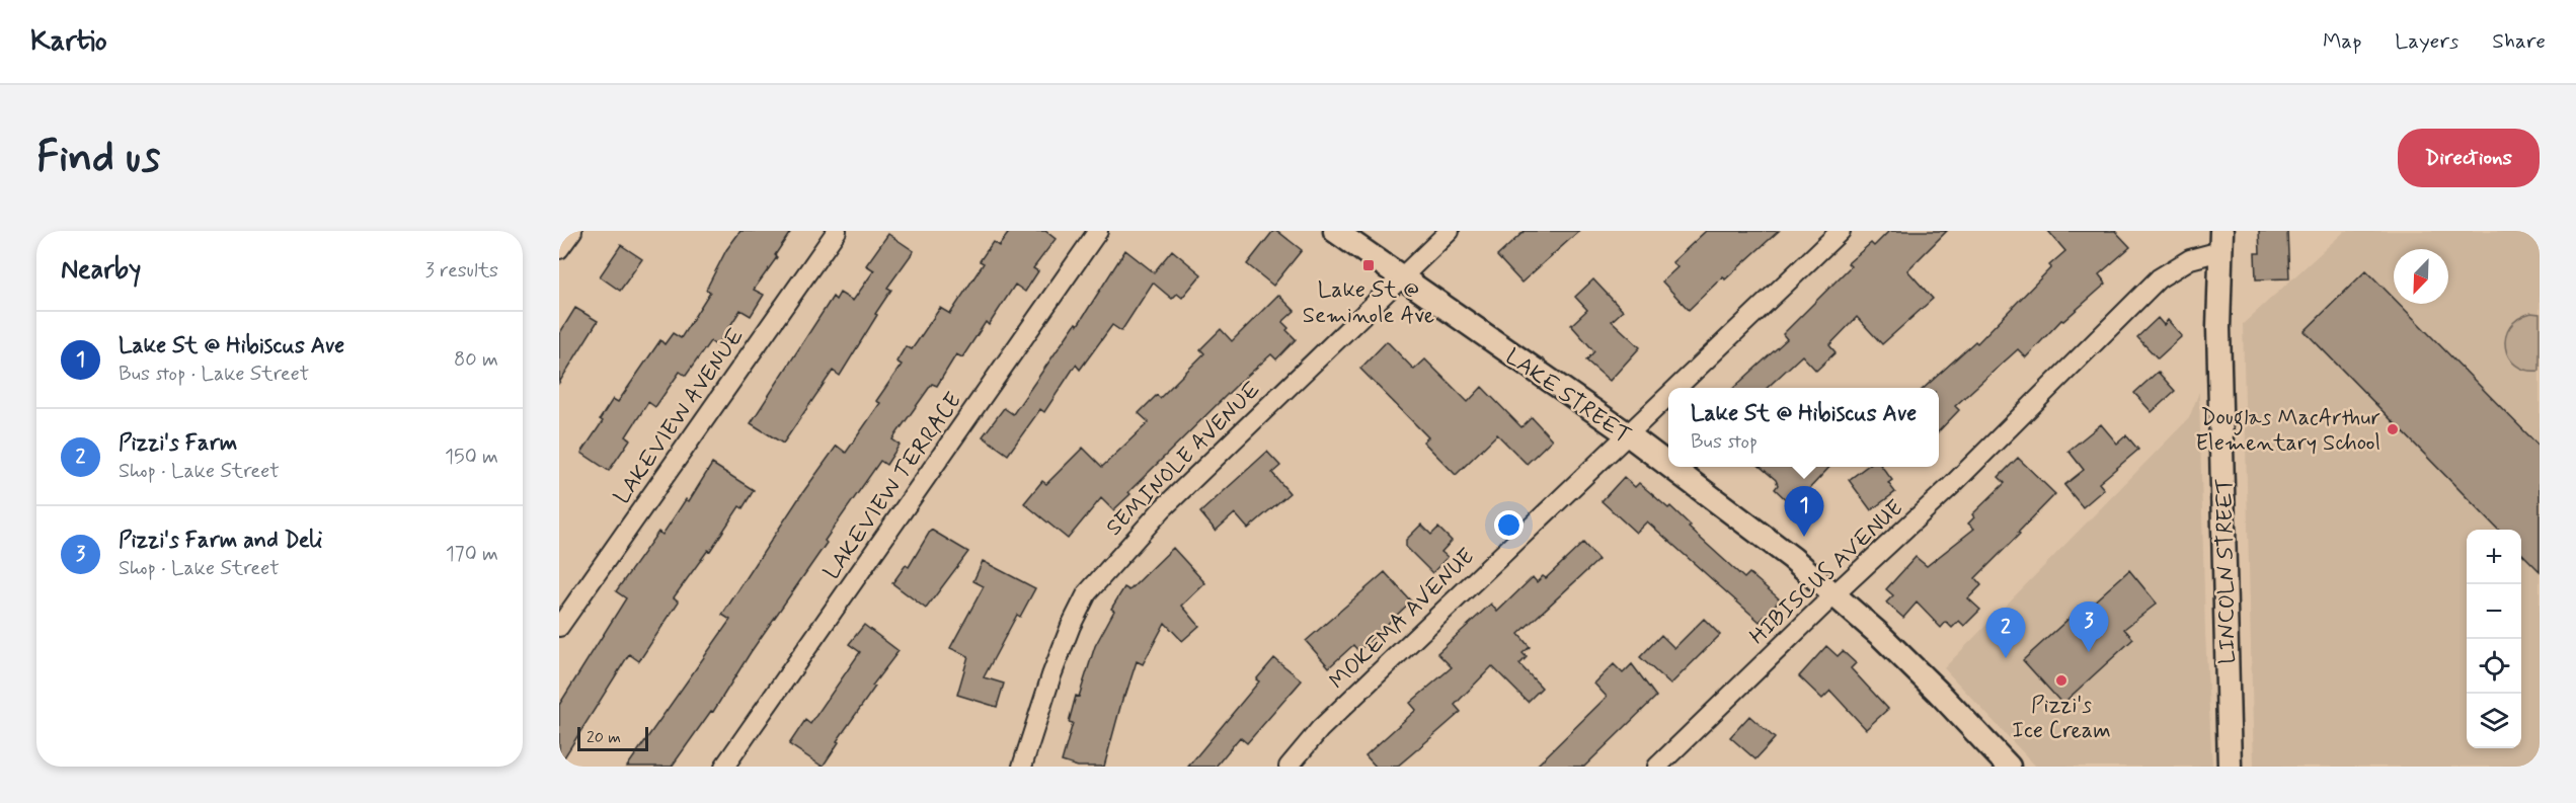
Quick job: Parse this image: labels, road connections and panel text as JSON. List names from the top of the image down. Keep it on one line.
{"streets":{"street":["LAKE STREET","LAKEVIEW AVENUE","SEMINOLE AVENUE","LAKEVIEW TERRACE","HIBISCUS AVENUE","LINCOLN STREET","MOKEMA AVENUE"]},"crossings":[["LAKE STREET","SEMINOLE AVENUE"],["LAKE STREET","HIBISCUS AVENUE"],["LAKE STREET","MOKEMA AVENUE"],["HIBISCUS AVENUE","LINCOLN STREET"]],"places":{"transit":["Lake St @ Seminole Ave"],"other":["Douglas MacArthur Elementary School","Pizzi's Ice Cream"]},"scale_bar":"20 m","north":"bottom left","page":{"header":"Kartio","nav":["Map","Layers","Share"],"buttons":"Directions","title":"Find us","heading":["Nearby","3 results"],"list":[{"mark":"1","name":"Lake St @ Hibiscus Ave","note":"Bus stop · Lake Street","value":"80 m"},{"mark":"2","name":"Pizzi's Farm","note":"Shop · Lake Street","value":"150 m"},{"mark":"3","name":"Pizzi's Farm and Deli","note":"Shop · Lake Street","value":"170 m"}],"popup":["Lake St @ Hibiscus Ave","Bus stop"],"pins":["1","3","2"],"map_buttons":["+","−"],"scale":"20 m"}}
